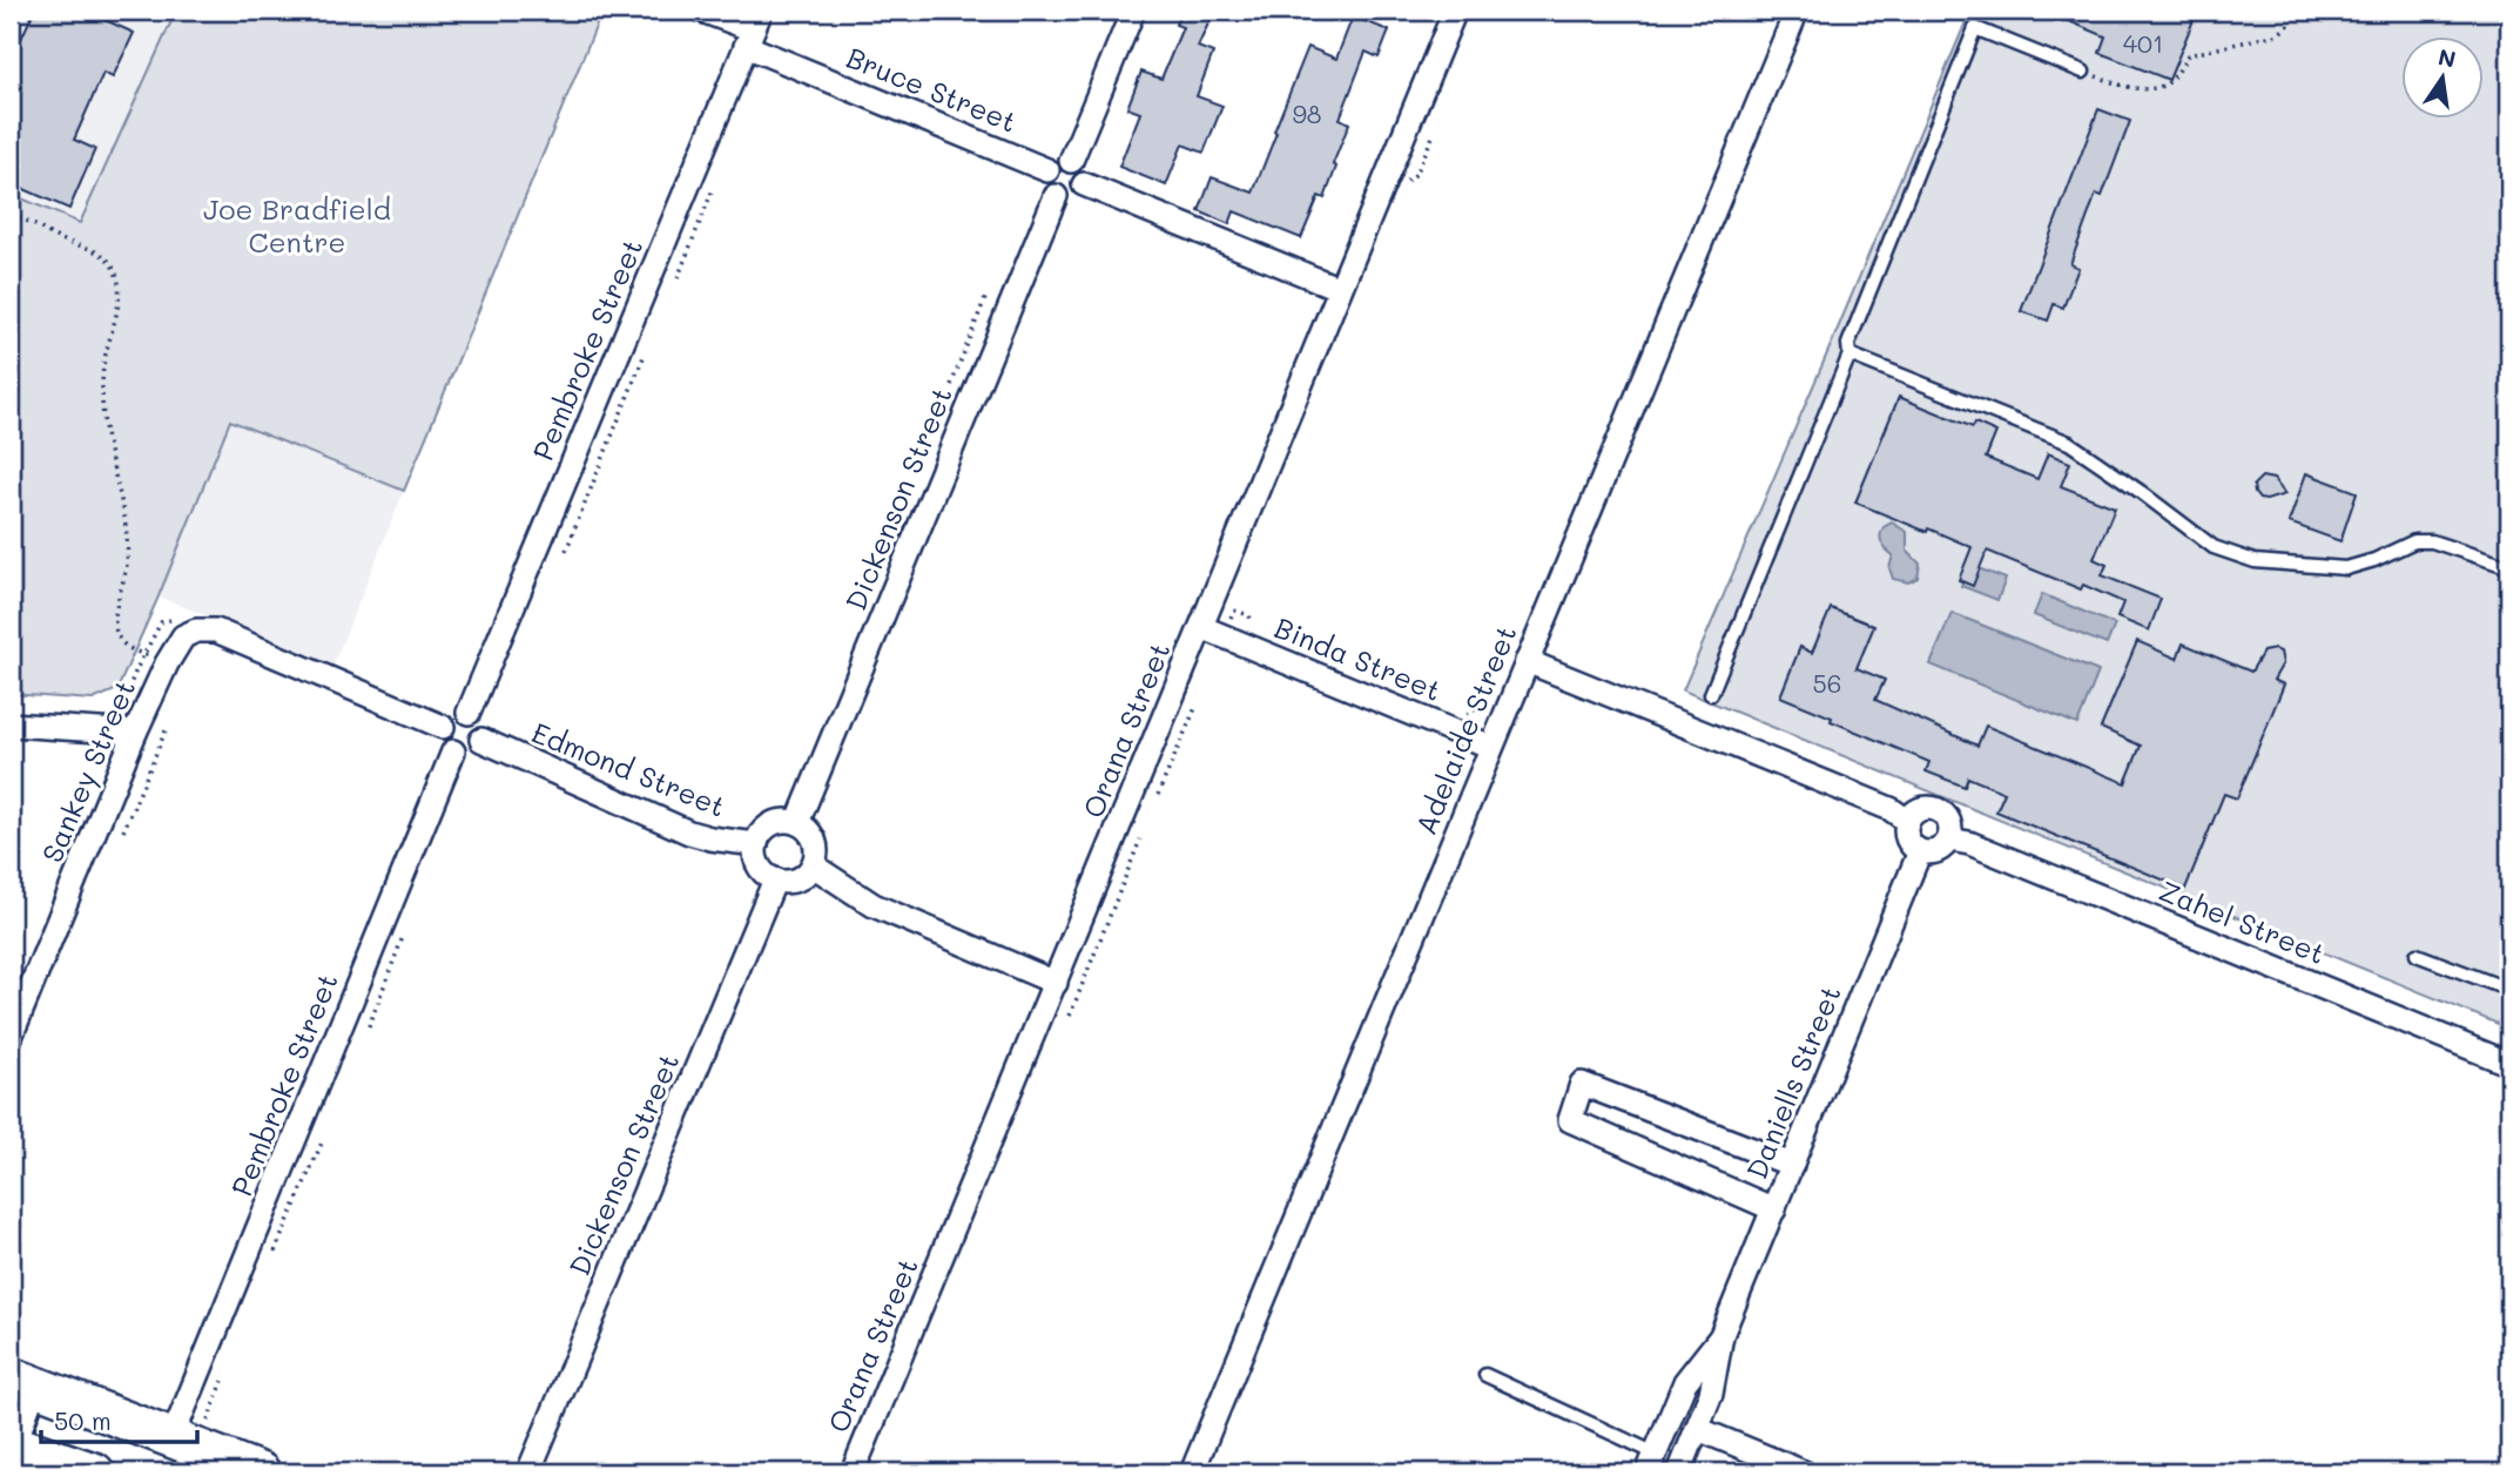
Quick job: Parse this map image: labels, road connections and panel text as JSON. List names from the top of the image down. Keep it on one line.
{"streets":{"street":["Bruce Street","Pembroke Street","Dickenson Street","Binda Street","Orana Street","Adelaide Street","Edmond Street","Sankey Street","Zahel Street","Daniells Street"]},"crossings":[["Bruce Street","Pembroke Street"],["Bruce Street","Dickenson Street"],["Pembroke Street","Edmond Street"],["Pembroke Street","Sankey Street"],["Dickenson Street","Edmond Street"],["Binda Street","Orana Street"],["Binda Street","Adelaide Street"],["Edmond Street","Sankey Street"],["Zahel Street","Daniells Street"]],"parks":["Joe Bradfield Centre"],"house_numbers":["401","98","56"],"scale_bar":"50 m","north":"top"}
